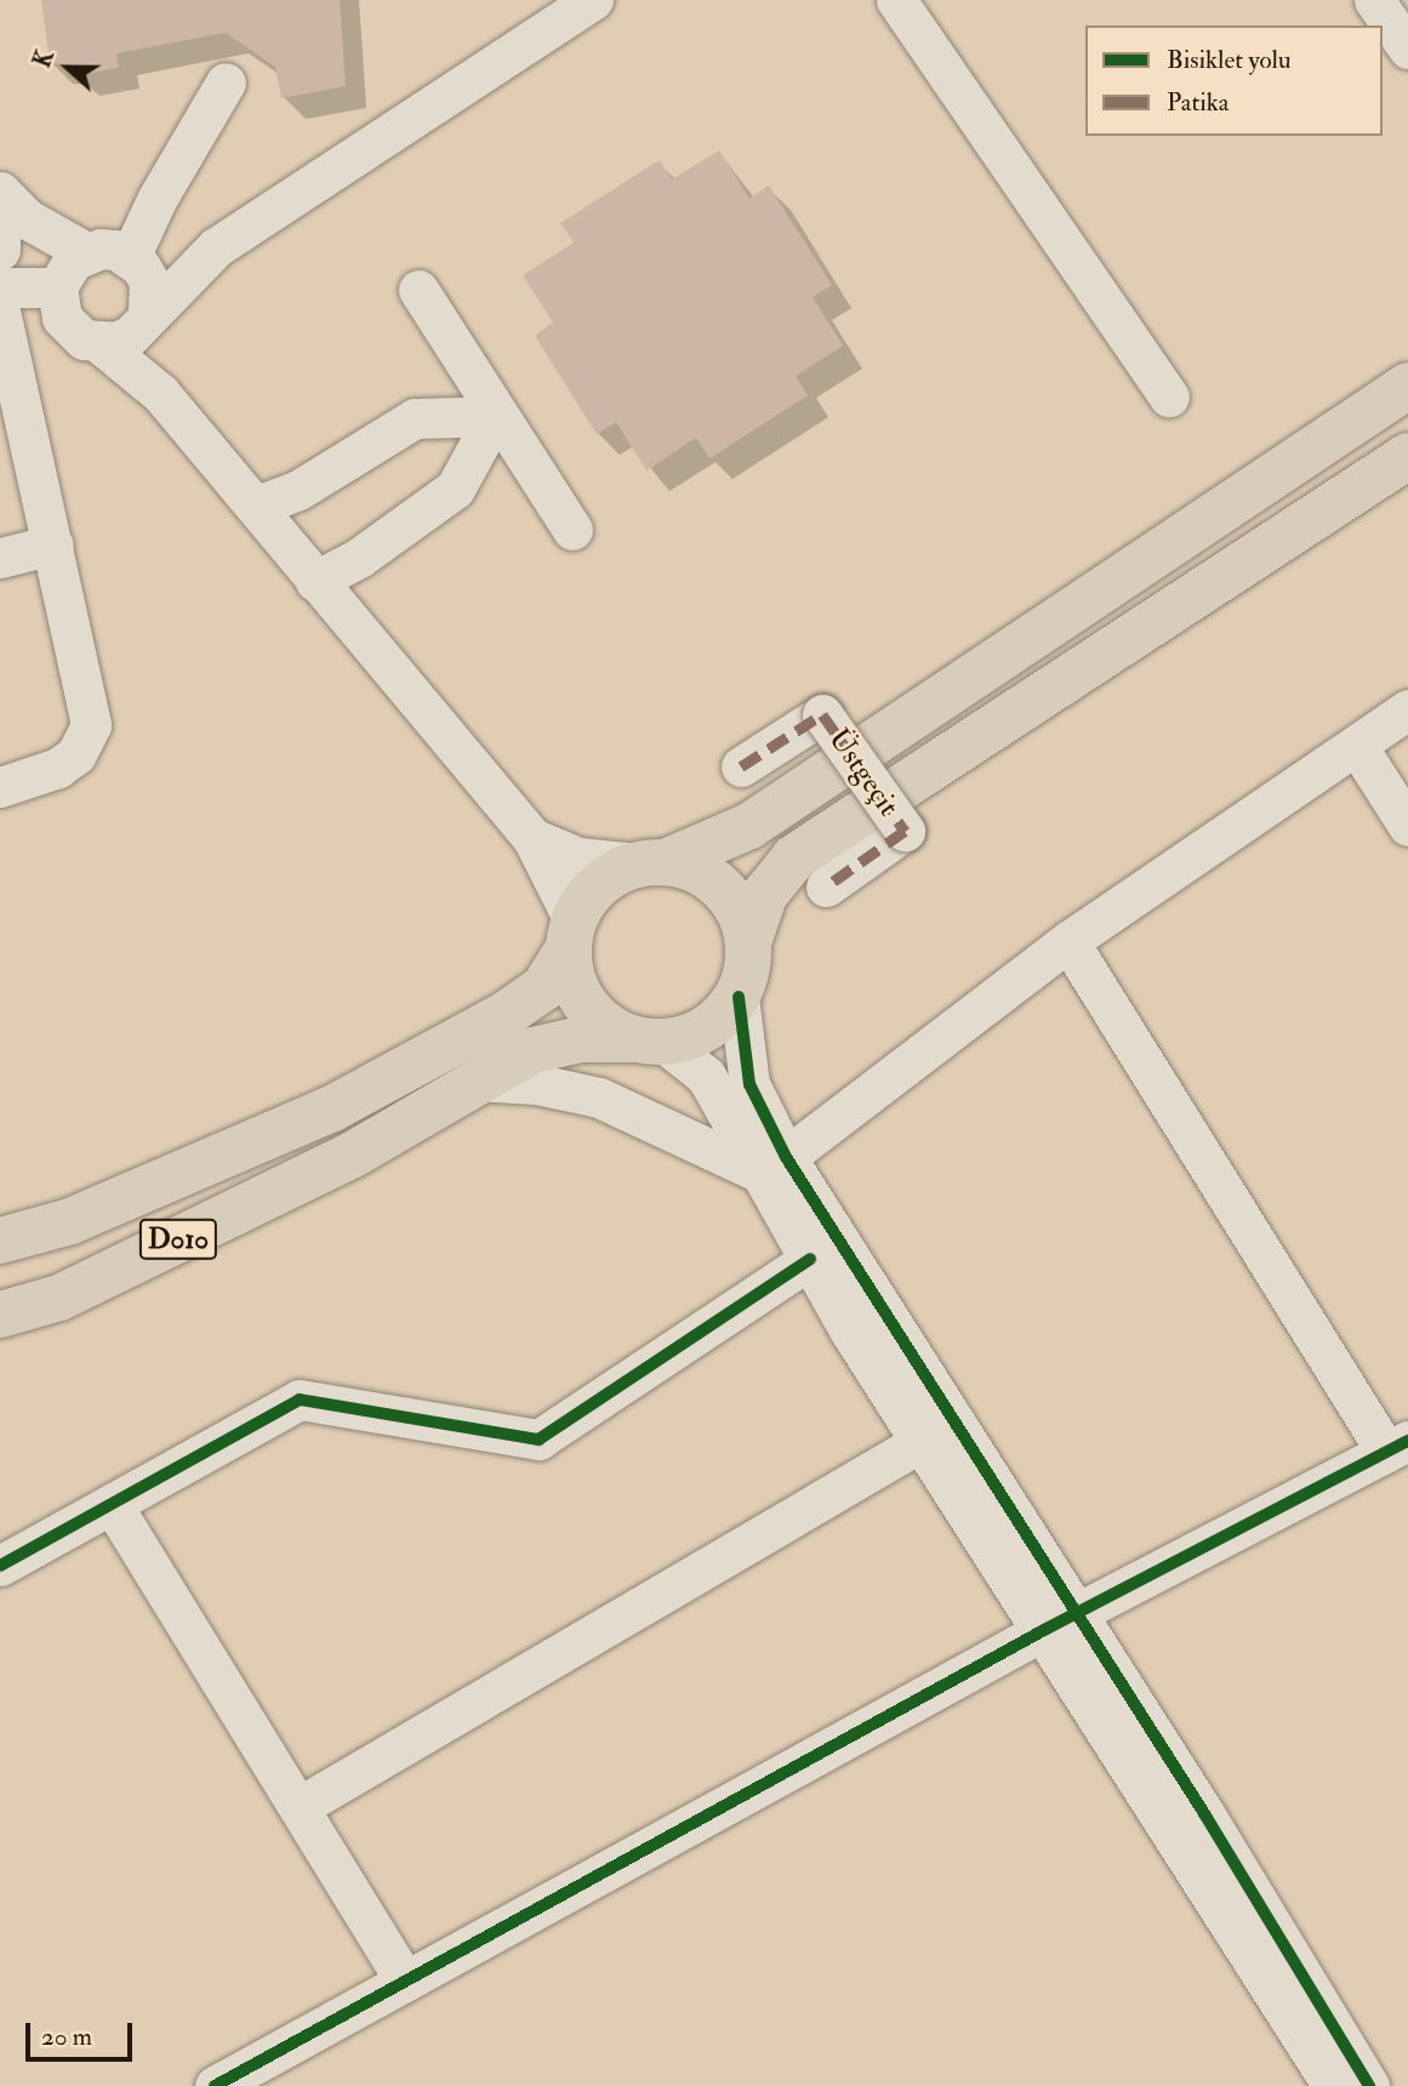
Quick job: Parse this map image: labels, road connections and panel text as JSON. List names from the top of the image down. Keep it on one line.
{"streets":{"highway":["D010"],"street":["Üstgeçit"]},"legend":["Bisiklet yolu","Patika"],"scale_bar":"20 m","north":"left"}
